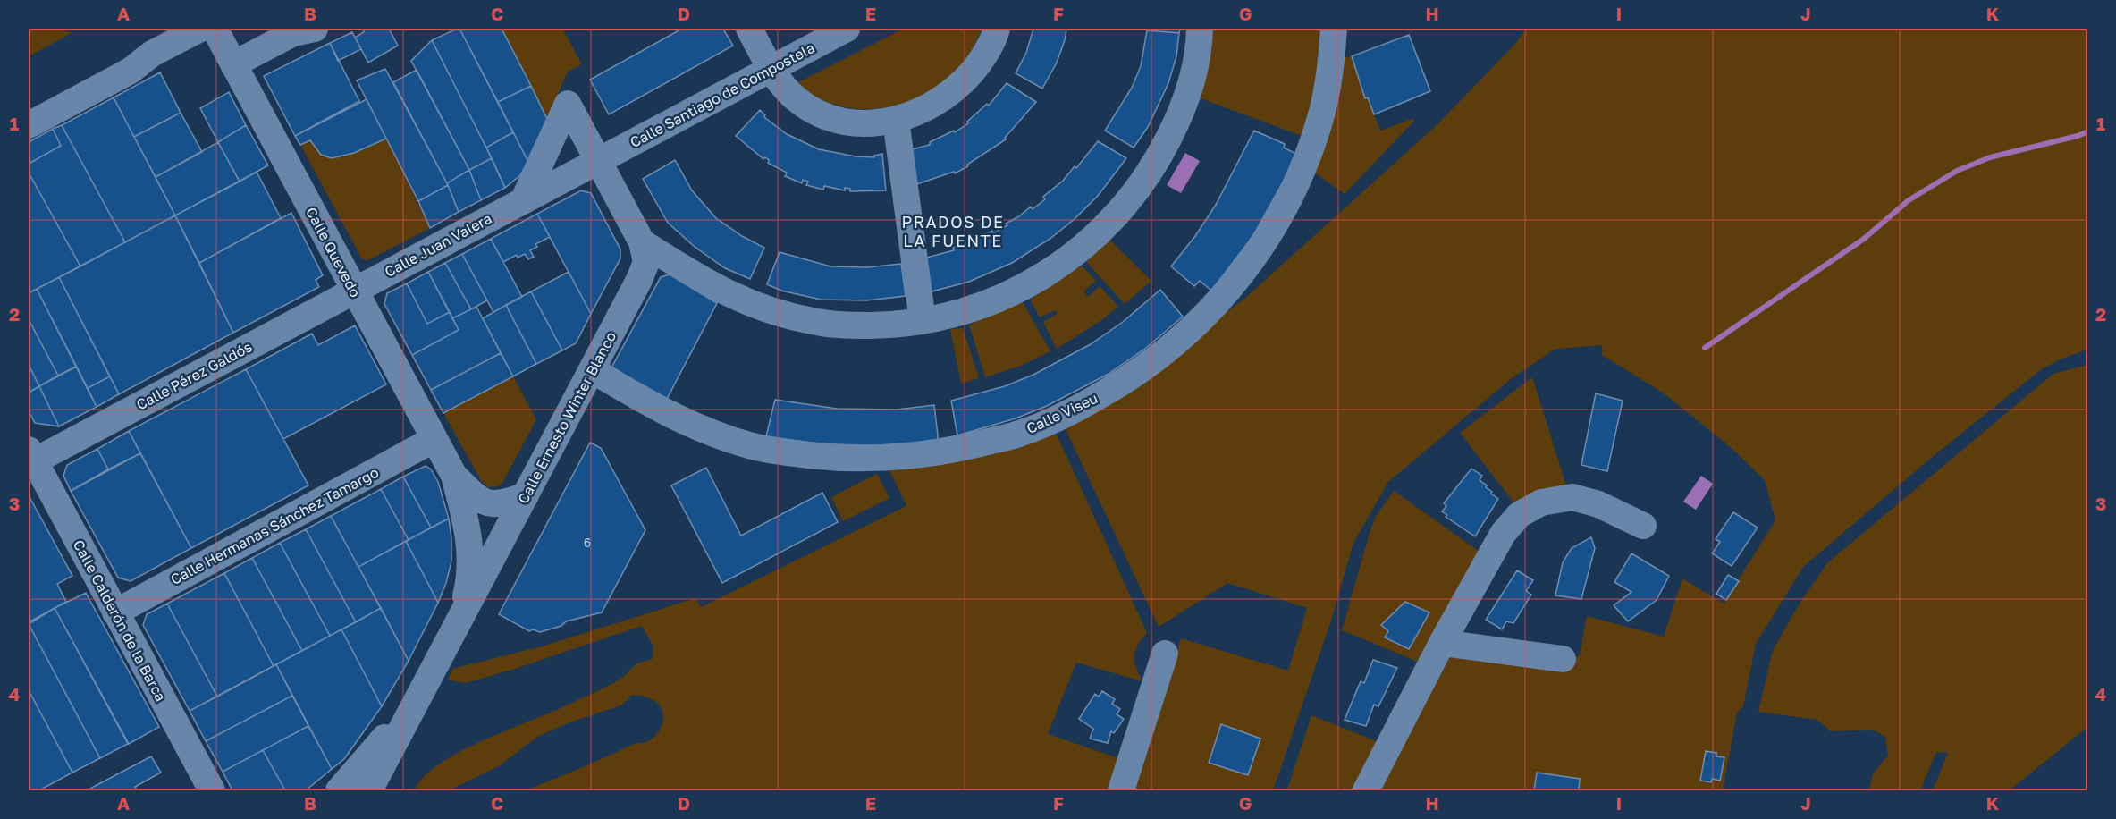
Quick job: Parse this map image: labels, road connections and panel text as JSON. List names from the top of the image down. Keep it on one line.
{"streets":{"street":["Calle Santiago de Compostela","Calle Juan Valera","Calle Quevedo","Calle Pérez Galdós","Calle Viseu","Calle Ernesto Winter Blanco","Calle Hermanas Sánchez Tamargo","Calle Calderón de la Barca"]},"crossings":[["Calle Santiago de Compostela","Calle Juan Valera"],["Calle Santiago de Compostela","Calle Ernesto Winter Blanco"],["Calle Juan Valera","Calle Quevedo"],["Calle Juan Valera","Calle Pérez Galdós"],["Calle Juan Valera","Calle Ernesto Winter Blanco"],["Calle Quevedo","Calle Pérez Galdós"],["Calle Quevedo","Calle Ernesto Winter Blanco"],["Calle Quevedo","Calle Hermanas Sánchez Tamargo"],["Calle Pérez Galdós","Calle Calderón de la Barca"],["Calle Viseu","Calle Ernesto Winter Blanco"],["Calle Hermanas Sánchez Tamargo","Calle Calderón de la Barca"]],"districts":["PRADOS DE LA FUENTE"],"house_numbers":["6"],"grid":{"columns":["A","B","C","D","E","F","G","H","I","J","K"],"rows":["1","2","3","4"]}}
